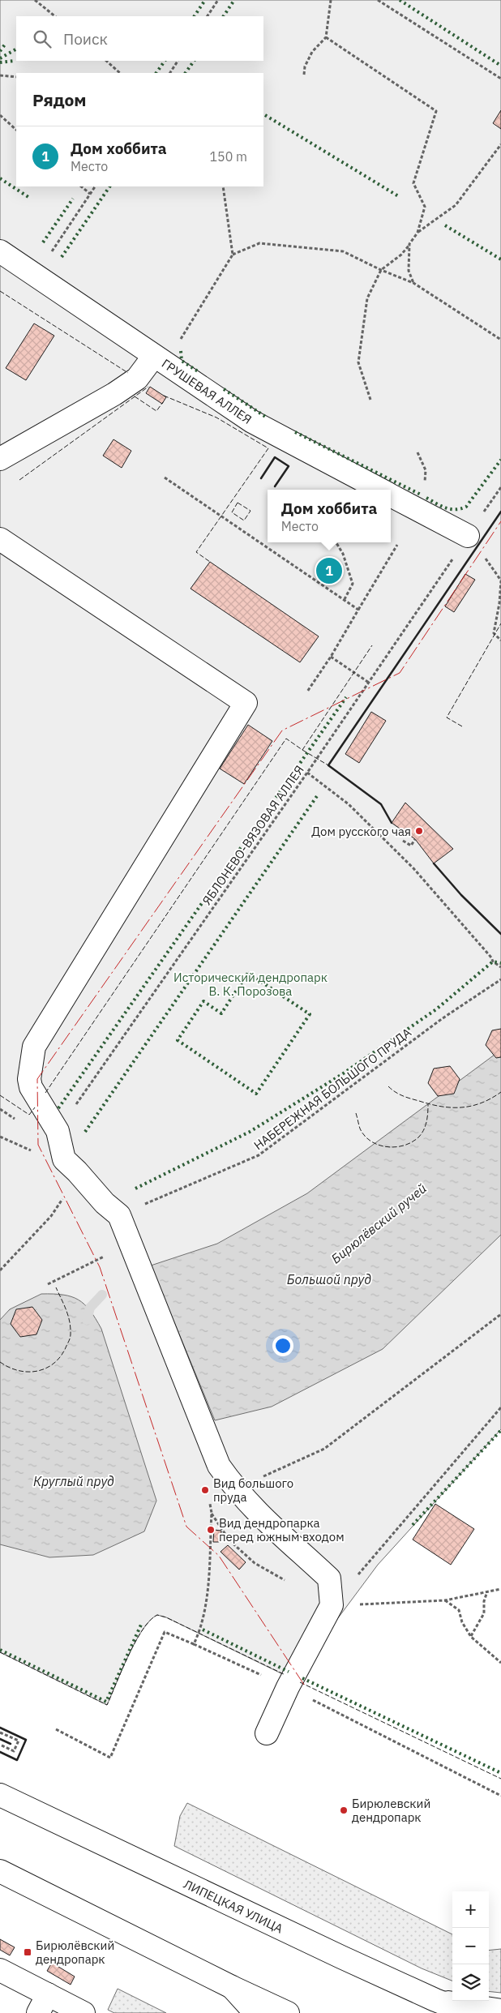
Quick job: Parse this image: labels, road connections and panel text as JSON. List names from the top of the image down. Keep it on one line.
{"streets":{"main road":["ГРУШЕВАЯ АЛЛЕЯ","ЛИПЕЦКАЯ УЛИЦА"],"path":["ЯБЛОНЕВО-ВЯЗОВАЯ АЛЛЕЯ","НАБЕРЕЖНАЯ БОЛЬШОГО ПРУДА"]},"crossings":[["ГРУШЕВАЯ АЛЛЕЯ","ЯБЛОНЕВО-ВЯЗОВАЯ АЛЛЕЯ"]],"water":["Бирюлёвский ручей","Большой пруд","Круглый пруд"],"parks":["Исторический дендропарк В. К. Порозова"],"places":{"other":["Дом русского чая","Вид большого пруда","Вид дендропарка перед южным входом","Бирюлевский дендропарк"],"transit":["Бирюлёвский дендропарк"]},"page":{"search":"Поиск","heading":"Рядом","list":[{"mark":"1","name":"Дом хоббита","note":"Место","value":"150 m"}],"popup":["Дом хоббита","Место"],"pins":"1","map_buttons":["+","−"]}}
